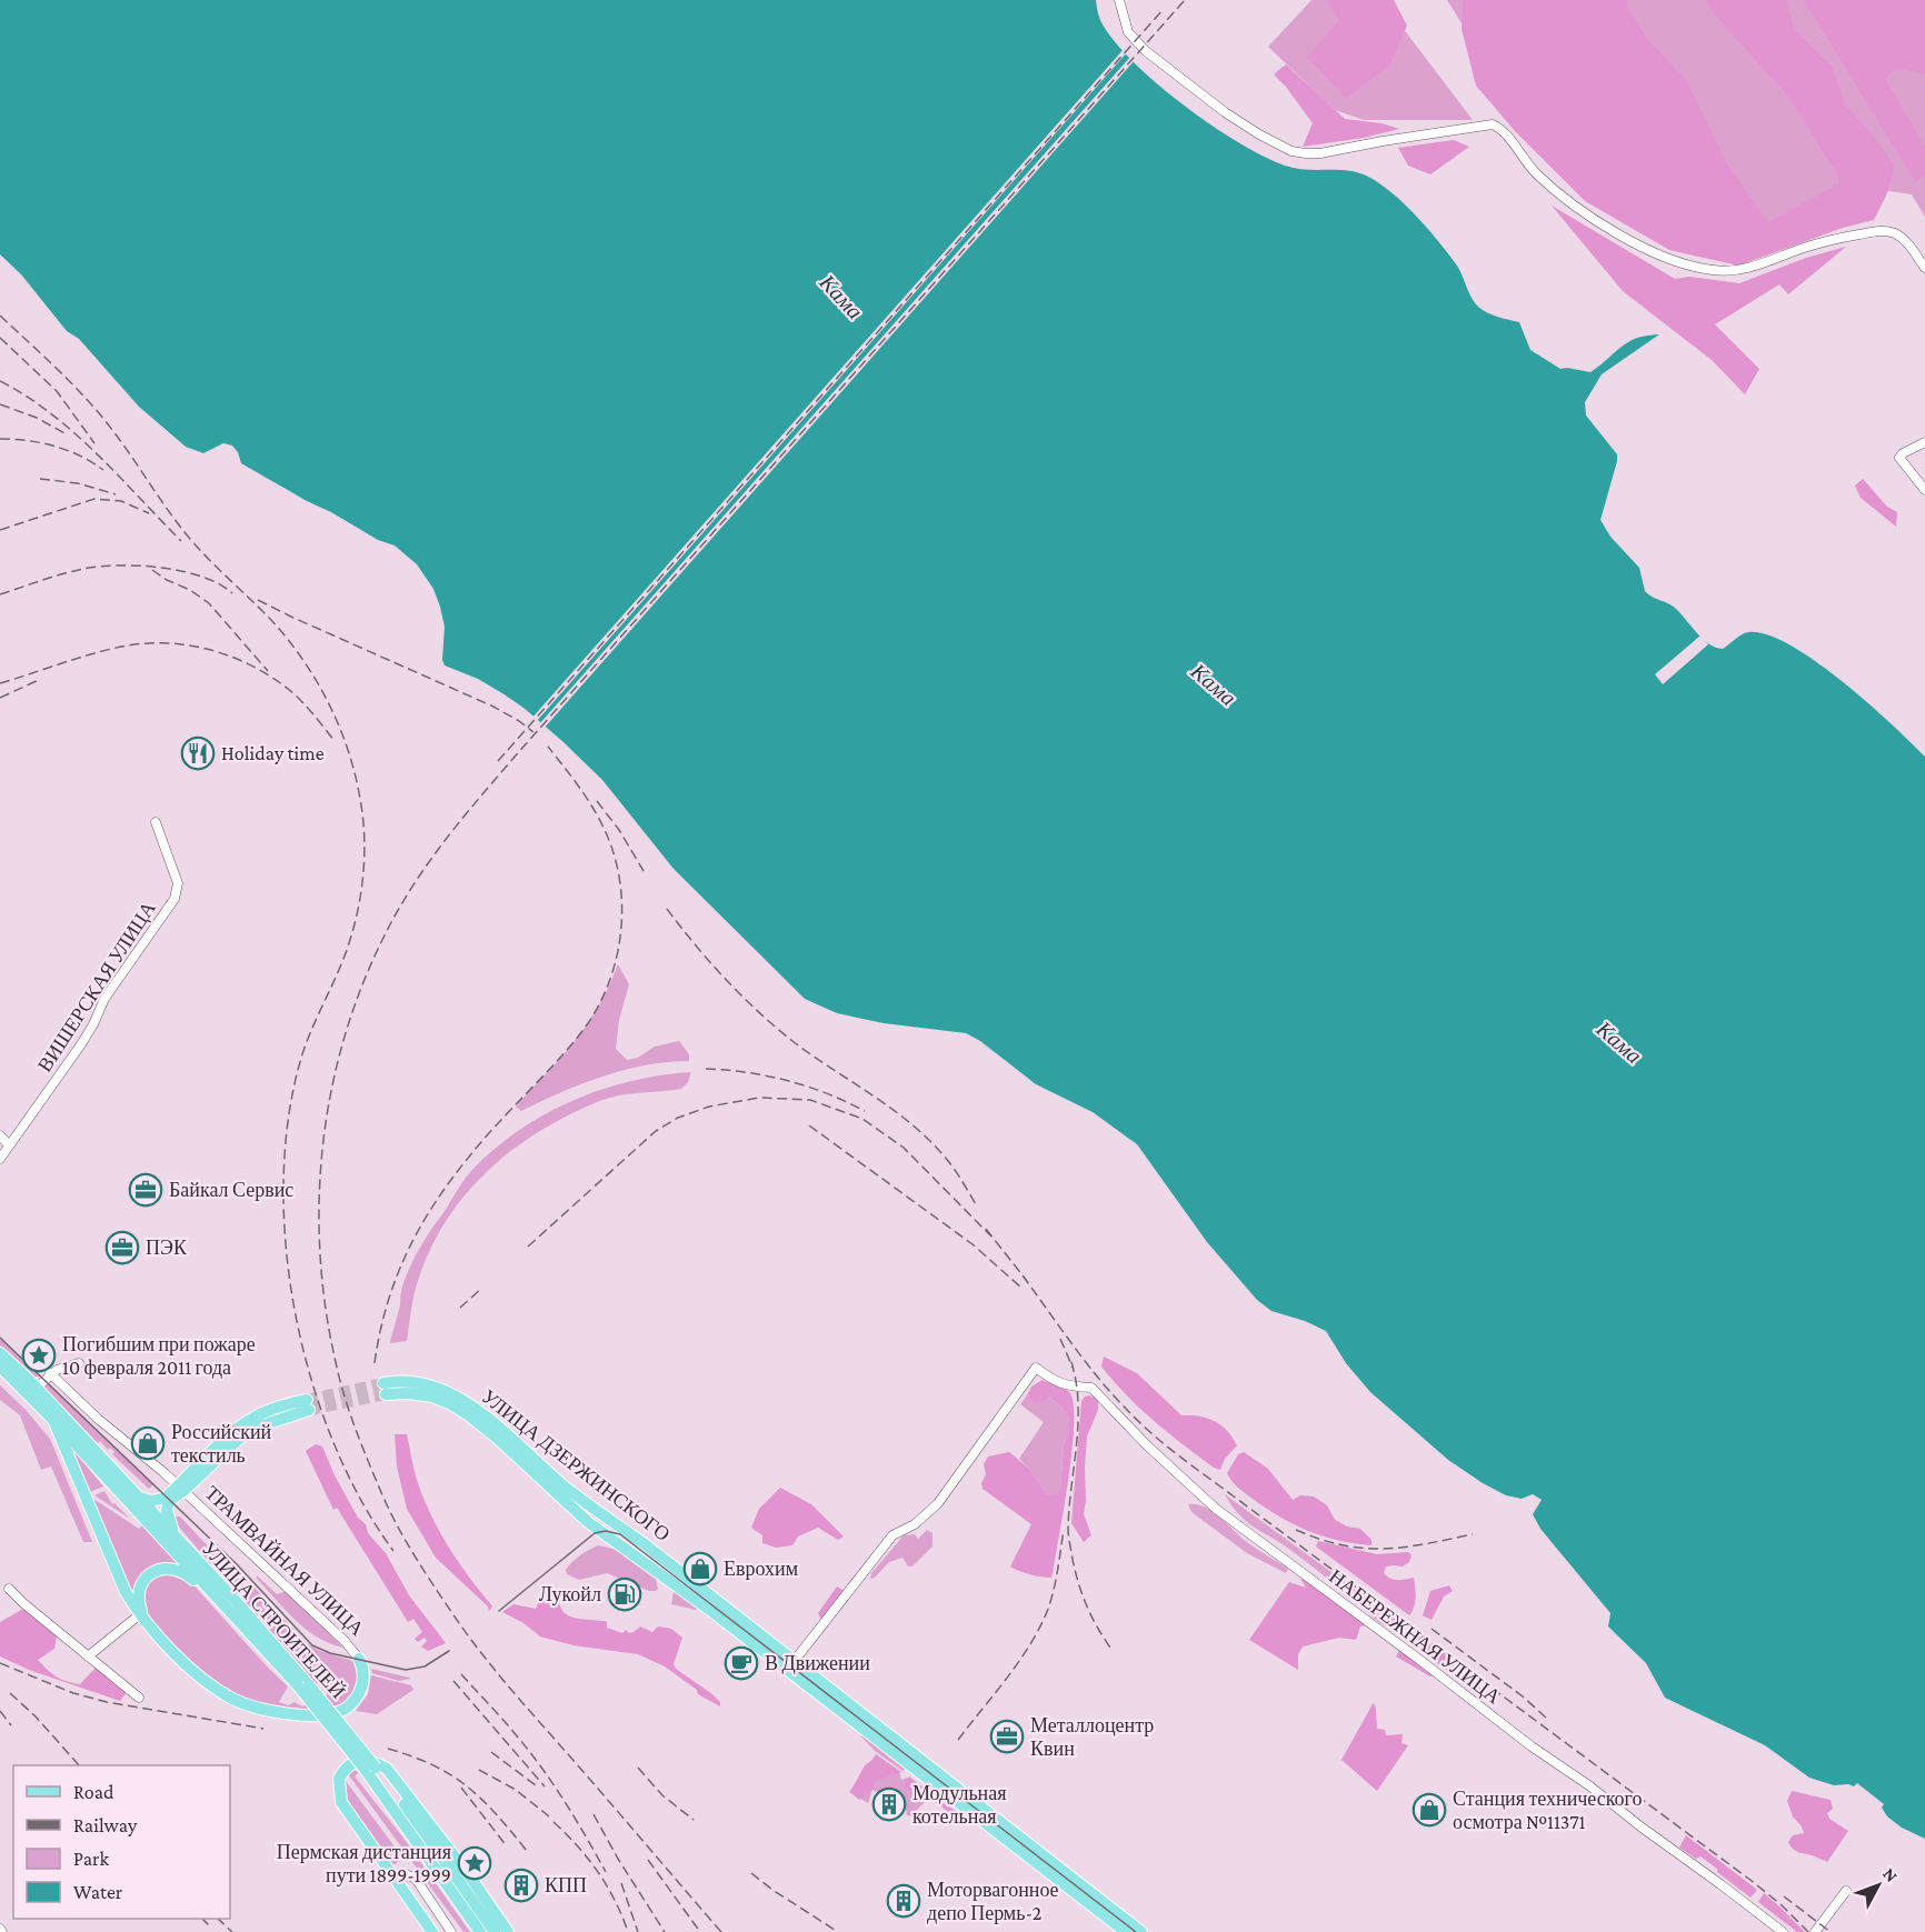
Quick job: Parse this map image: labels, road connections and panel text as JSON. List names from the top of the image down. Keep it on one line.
{"streets":{"main road":["УЛИЦА ДЗЕРЖИНСКОГО","ТРАМВАЙНАЯ УЛИЦА","УЛИЦА СТРОИТЕЛЕЙ"],"street":["ВИШЕРСКАЯ УЛИЦА","НАБЕРЕЖНАЯ УЛИЦА"]},"crossings":[["УЛИЦА ДЗЕРЖИНСКОГО","НАБЕРЕЖНАЯ УЛИЦА"],["ТРАМВАЙНАЯ УЛИЦА","УЛИЦА СТРОИТЕЛЕЙ"]],"water":["Кама"],"places":{"restaurant":["Holiday time"],"office":["Байкал Сервис","ПЭК","Металлоцентр Квин"],"place":["Погибшим при пожаре 10 февраля 2011 года","Пермская дистанция пути 1899-1999"],"shop":["Российский текстиль","Еврохим","Станция технического осмотра №11371"],"fuel station":["Лукойл"],"cafe":["В Движении"],"building":["Модульная котельная","КПП","Моторвагонное депо Пермь-2"]},"legend":["Road","Railway","Park","Water"],"north":"top right"}
